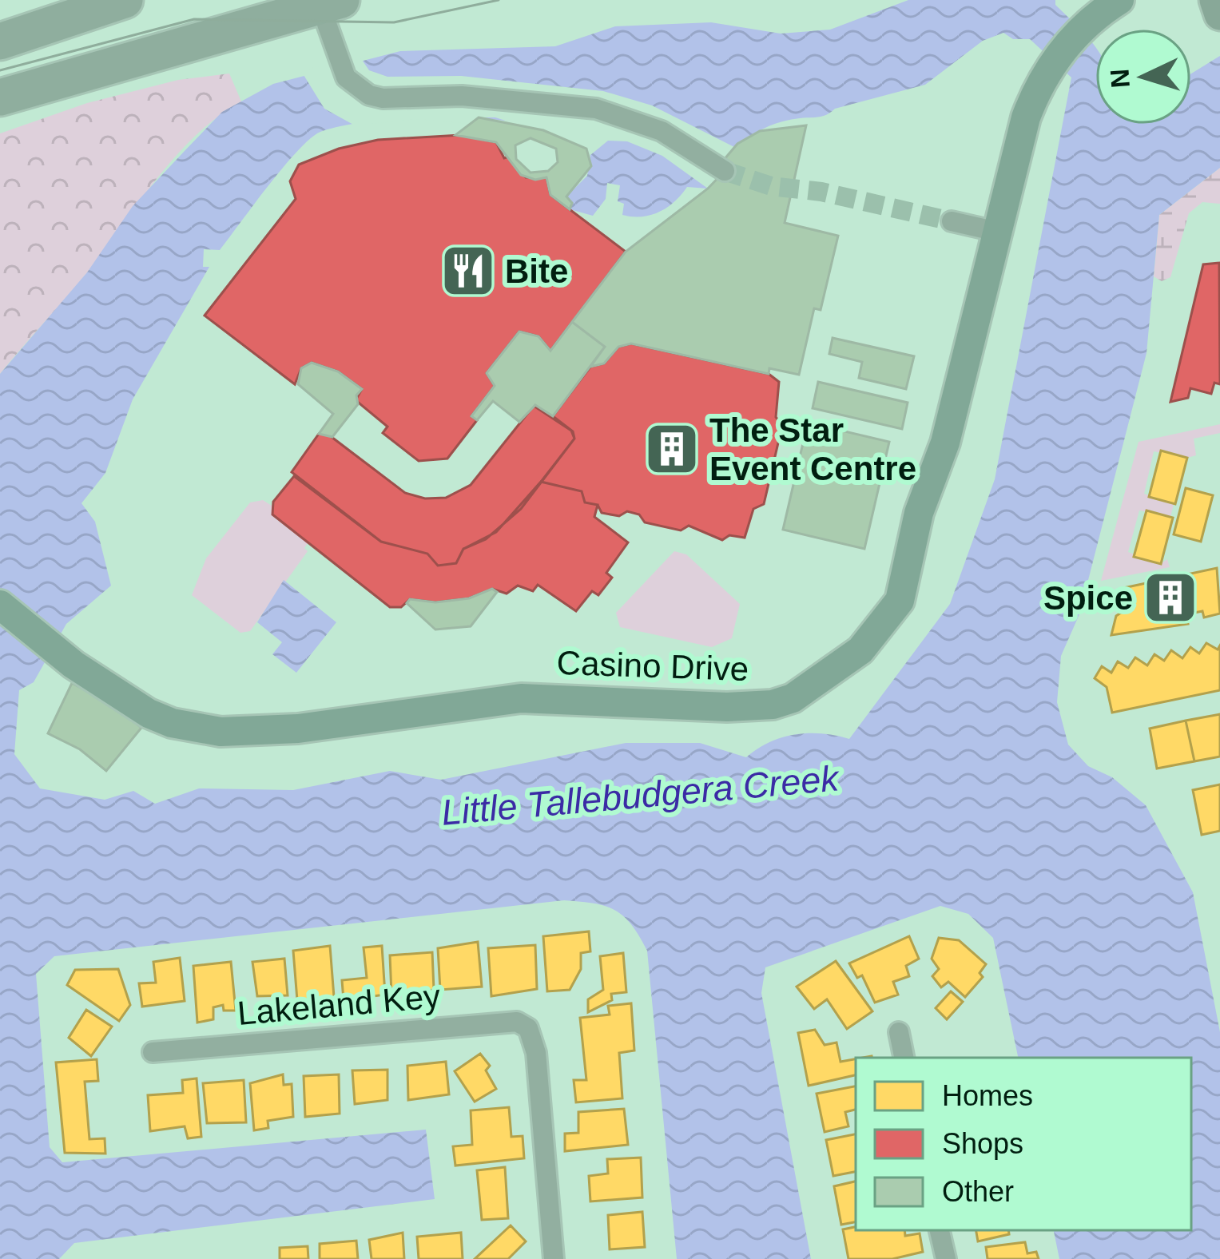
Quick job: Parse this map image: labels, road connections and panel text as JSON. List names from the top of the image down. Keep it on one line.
{"streets":{"street":["Casino Drive","Lakeland Key"]},"water":["Little Tallebudgera Creek"],"places":{"restaurant":["Bite"],"building":["The Star Event Centre","Spice"]},"legend":["Homes","Shops","Other"],"north":"left"}
